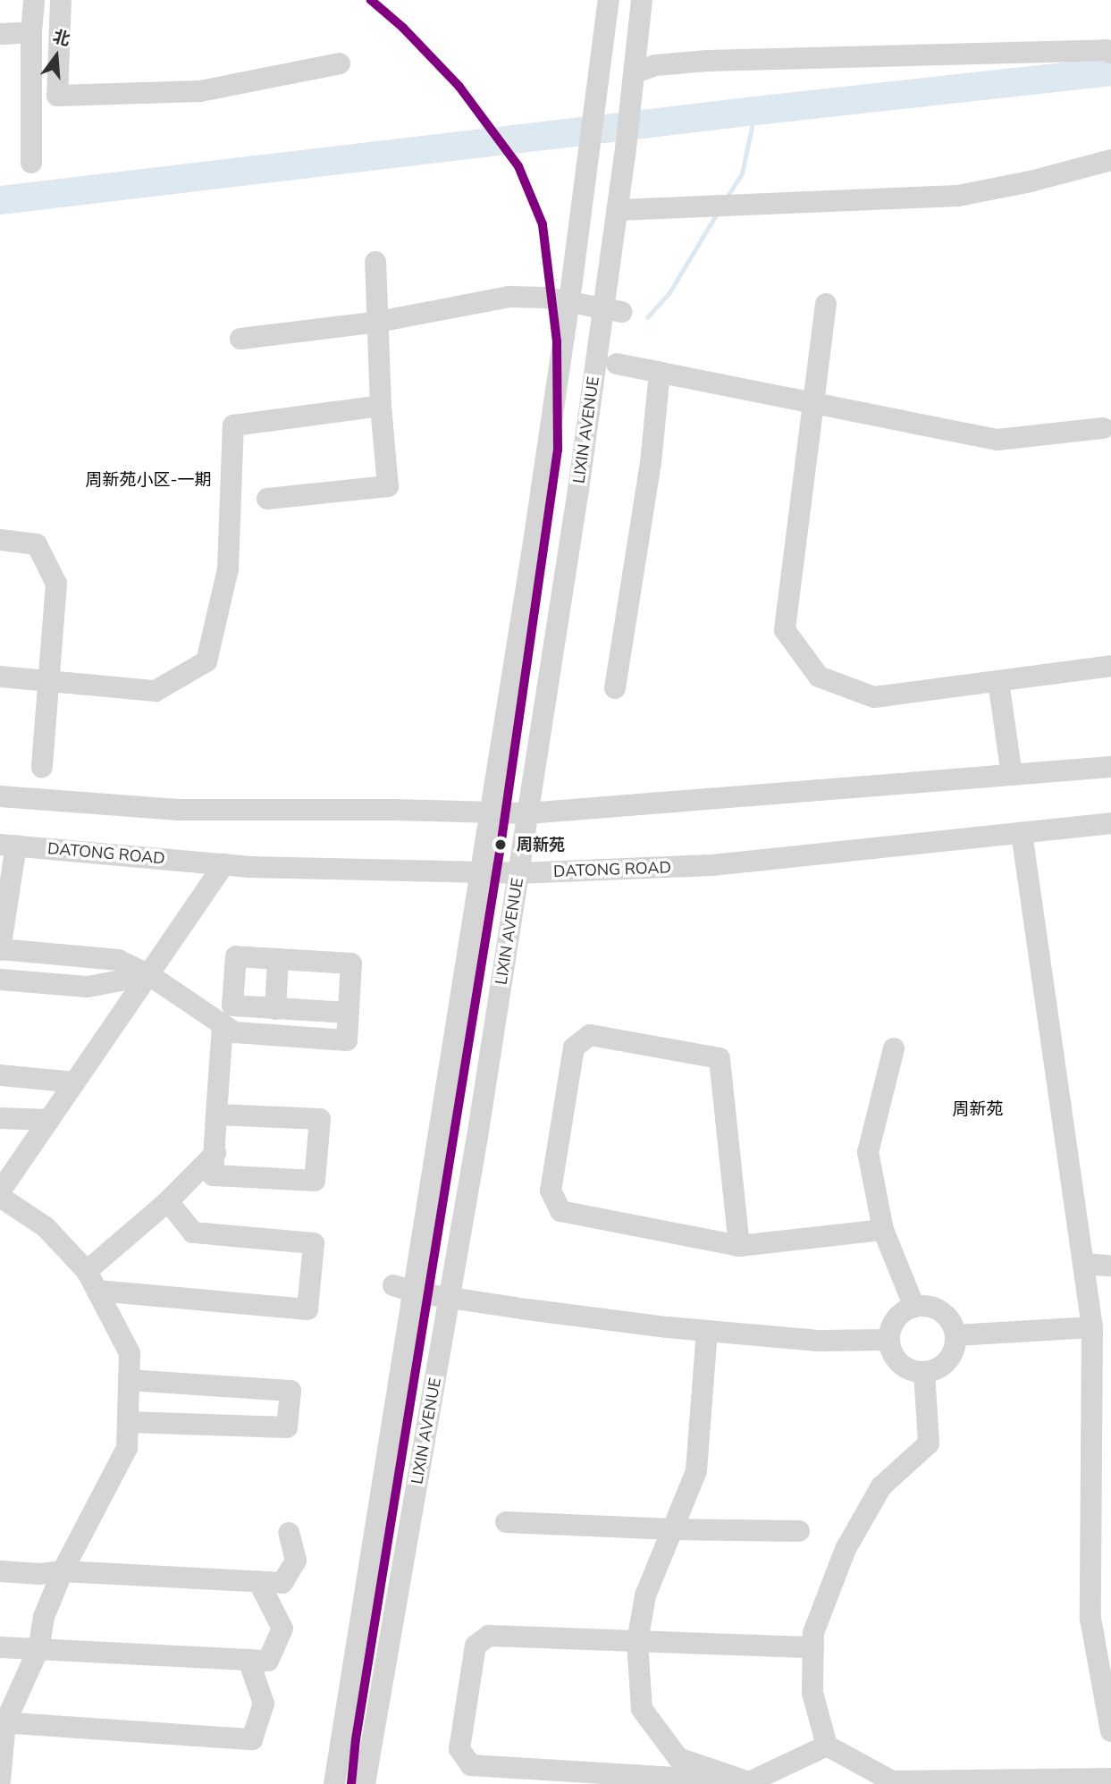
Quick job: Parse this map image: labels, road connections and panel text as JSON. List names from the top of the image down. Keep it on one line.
{"streets":{"street":["LIXIN AVENUE","DATONG ROAD"]},"crossings":[["LIXIN AVENUE","DATONG ROAD"]],"districts":["周新苑小区-一期","周新苑"],"places":["周新苑"],"north":"top"}
